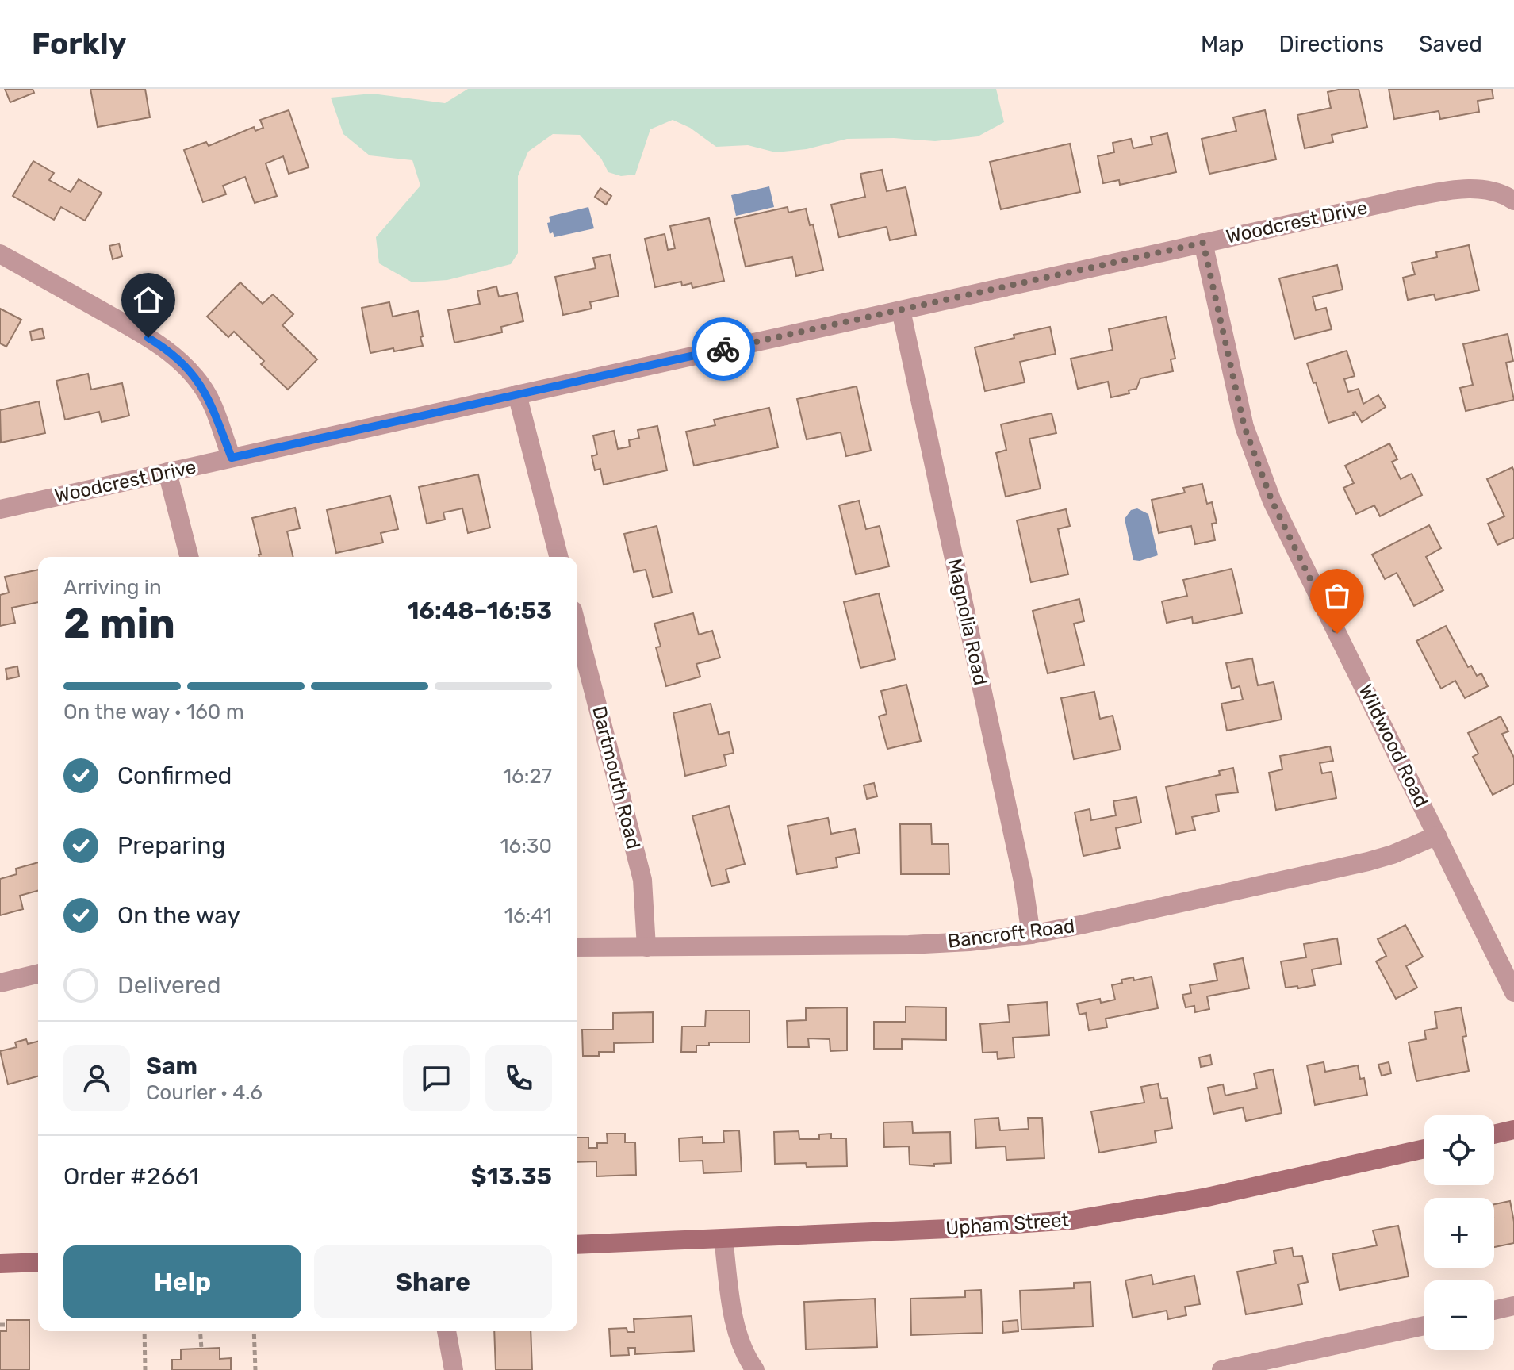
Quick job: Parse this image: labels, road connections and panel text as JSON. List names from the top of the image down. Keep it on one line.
{"streets":{"main road":["Upham Street"],"street":["Woodcrest Drive","Magnolia Road","Wildwood Road","Dartmouth Road","Bancroft Road"]},"crossings":[["Woodcrest Drive","Magnolia Road"],["Woodcrest Drive","Wildwood Road"],["Magnolia Road","Bancroft Road"],["Wildwood Road","Bancroft Road"],["Dartmouth Road","Bancroft Road"]],"page":{"header":"Forkly","nav":["Map","Directions","Saved"],"heading":["2 min","Arriving in","16:48–16:53"],"panel":["Sam","Courier · 4.6","Order #2661","$13.35"],"bar":"On the way · 160 m","list":[["Confirmed","16:27"],["Preparing","16:30"],["On the way","16:41"],"Delivered"],"map_buttons":["+","−"],"buttons":["Help","Share"]}}
